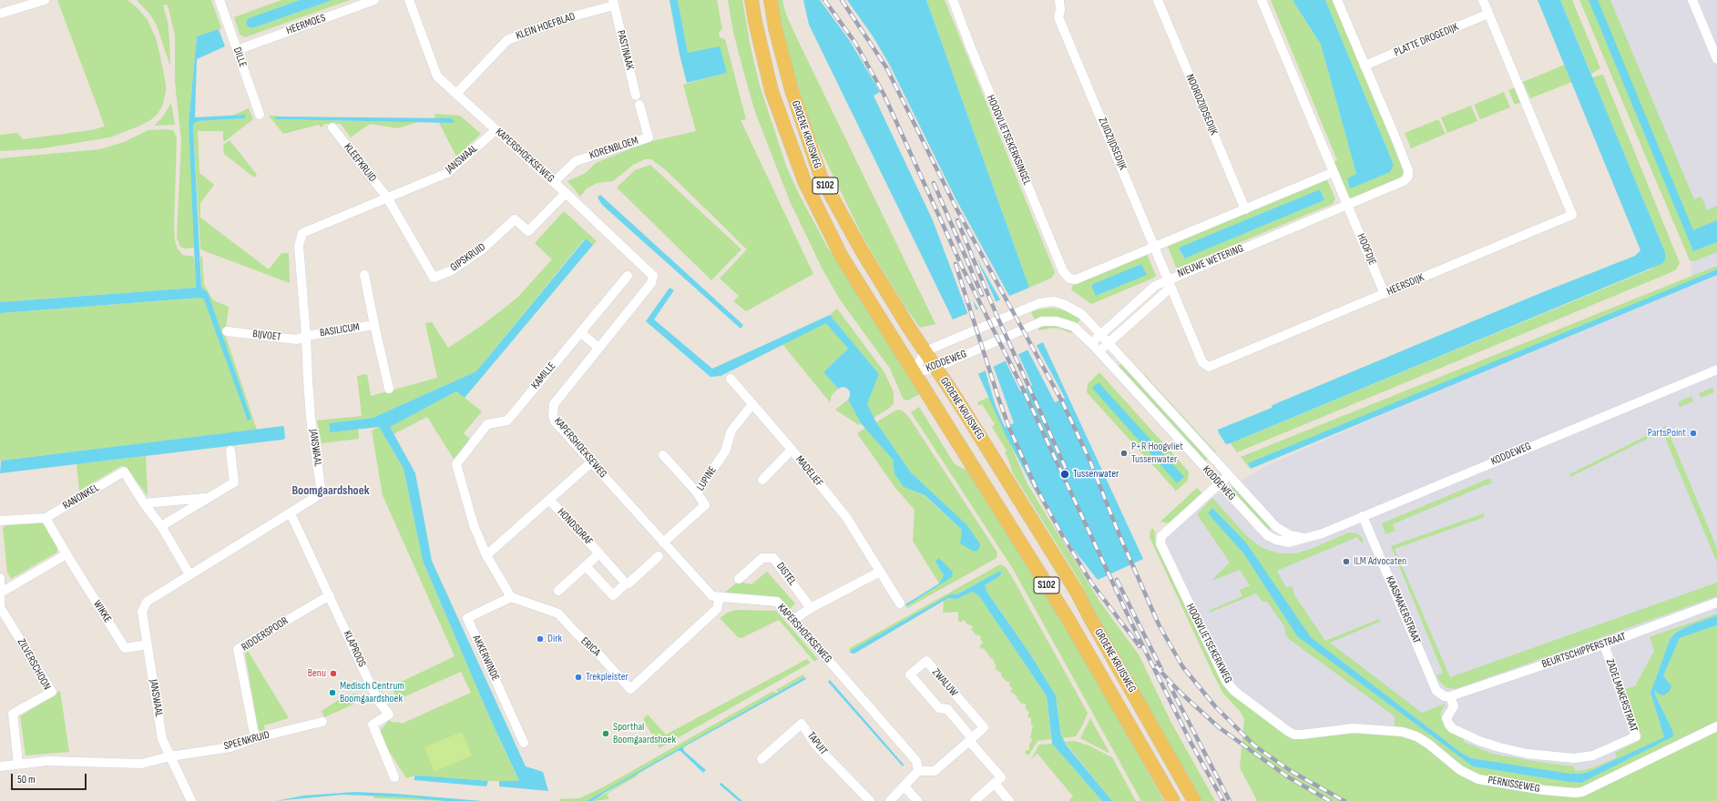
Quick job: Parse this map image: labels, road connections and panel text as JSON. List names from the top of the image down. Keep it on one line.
{"streets":{"main road":["GROENE KRUISWEG","S102"],"street":["HEERMOES","KLEIN HOEFBLAD","PLATTE DROGEDIJK","PASTINAAK","DILLE","NOORDZIJDSEDIJK","HOOGVLIETSEKERKSINGEL","ZUIDZIJDSEDIJK","KORENBLOEM","KAPERSHOEKSEWEG","JANSWAAL","KLEEFKRUID","HOOFDJE","GIPSKRUID","NIEUWE WETERING","HEERSDIJK","BASILICUM","BIJVOET","KODDEWEG","KAMILLE","MADELIEF","LUPINE","RANONKEL","HONDSDRAF","DISTEL","KAASMAKERSTRAAT","WIKKE","RIDDERSPOOR","HOOGVLIETSEKERKWEG","ERICA","KLAPROOS","BEURTSCHIPPERSTRAAT","AKKERWINDE","ZILVERSCHOON","ZWALUW","ZADELMAKERSTRAAT","SPEENKRUID","TAPUIT","PERNISSEWEG"]},"crossings":[["HEERMOES","DILLE"],["KLEIN HOEFBLAD","PASTINAAK"],["KLEIN HOEFBLAD","KAPERSHOEKSEWEG"],["PLATTE DROGEDIJK","NIEUWE WETERING"],["PLATTE DROGEDIJK","HEERSDIJK"],["GROENE KRUISWEG","KODDEWEG"],["HOOGVLIETSEKERKSINGEL","ZUIDZIJDSEDIJK"],["ZUIDZIJDSEDIJK","NIEUWE WETERING"],["ZUIDZIJDSEDIJK","HEERSDIJK"],["KORENBLOEM","KAPERSHOEKSEWEG"],["KAPERSHOEKSEWEG","JANSWAAL"],["KAPERSHOEKSEWEG","GIPSKRUID"],["KAPERSHOEKSEWEG","LUPINE"],["KAPERSHOEKSEWEG","ERICA"],["KAPERSHOEKSEWEG","ZWALUW"],["JANSWAAL","KLEEFKRUID"],["JANSWAAL","GIPSKRUID"],["JANSWAAL","BASILICUM"],["JANSWAAL","BIJVOET"],["JANSWAAL","RANONKEL"],["JANSWAAL","WIKKE"],["JANSWAAL","KLAPROOS"],["JANSWAAL","SPEENKRUID"],["KLEEFKRUID","GIPSKRUID"],["HOOFDJE","NIEUWE WETERING"],["HOOFDJE","HEERSDIJK"],["NIEUWE WETERING","HEERSDIJK"],["NIEUWE WETERING","KODDEWEG"],["BASILICUM","BIJVOET"],["KODDEWEG","KAASMAKERSTRAAT"],["KODDEWEG","HOOGVLIETSEKERKWEG"],["MADELIEF","LUPINE"],["KAASMAKERSTRAAT","BEURTSCHIPPERSTRAAT"],["KAASMAKERSTRAAT","ZADELMAKERSTRAAT"],["RIDDERSPOOR","KLAPROOS"],["RIDDERSPOOR","SPEENKRUID"],["HOOGVLIETSEKERKWEG","PERNISSEWEG"],["ERICA","AKKERWINDE"],["BEURTSCHIPPERSTRAAT","ZADELMAKERSTRAAT"],["ZILVERSCHOON","SPEENKRUID"]],"districts":["Boomgaardshoek"],"places":["PartsPoint","P+R Hoogvliet Tussenwater","Tussenwater","ILM Advocaten","Dirk","Benu","Trekpleister","Medisch Centrum Boomgaardshoek","Sporthal Boomgaardshoek"],"scale_bar":"50 m"}
